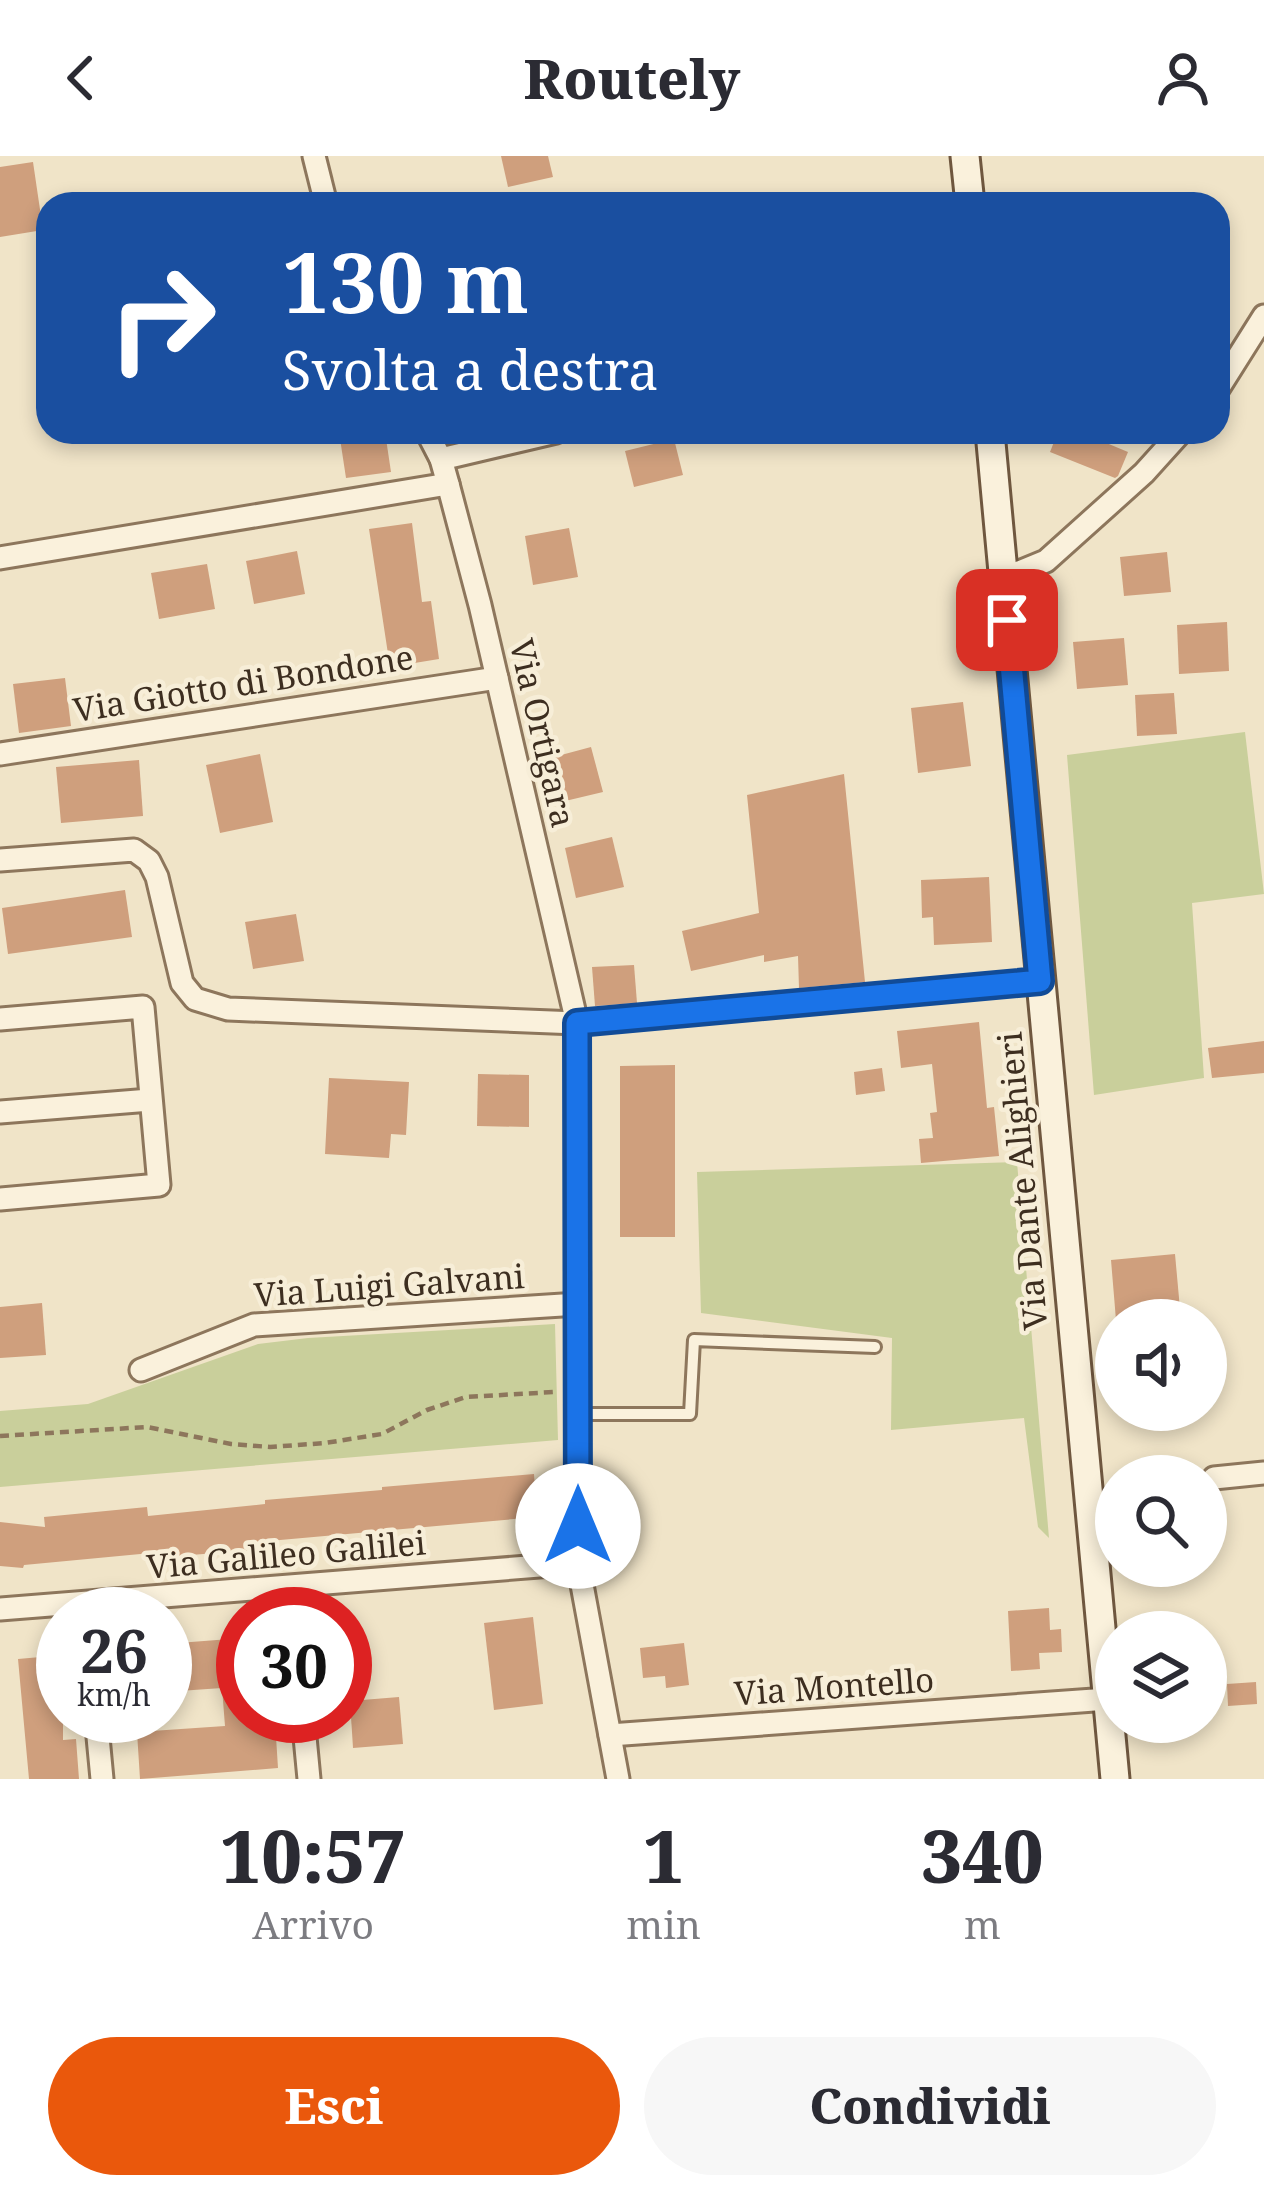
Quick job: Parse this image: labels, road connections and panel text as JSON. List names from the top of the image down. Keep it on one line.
{"streets":{"street":["Via Giotto di Bondone","Via Ortigara","Via Dante Alighieri","Via Luigi Galvani","Via Galileo Galilei","Via Montello"]},"crossings":[["Via Giotto di Bondone","Via Ortigara"],["Via Ortigara","Via Luigi Galvani"],["Via Ortigara","Via Galileo Galilei"],["Via Ortigara","Via Montello"]],"page":{"header":"Routely","turn":["130 m","Svolta a destra"],"speed":"26 km/h","limit":"30","eta":["10:57","Arrivo","1","min","340","m"],"buttons":["Esci","Condividi"]}}
